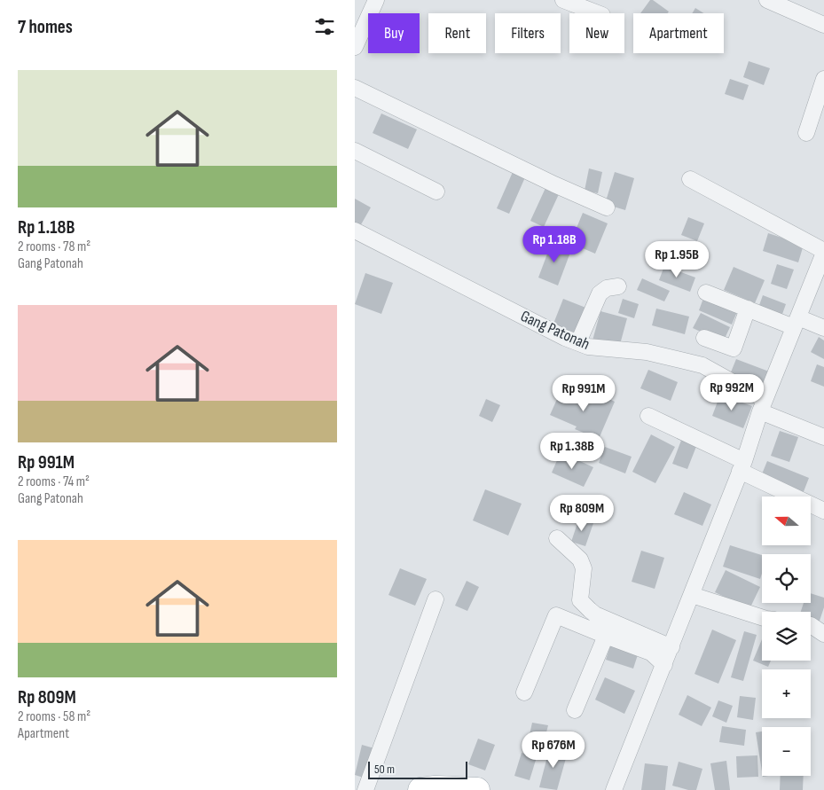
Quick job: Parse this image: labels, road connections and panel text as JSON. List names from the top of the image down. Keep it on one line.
{"streets":{"street":["Gang Patonah"]},"scale_bar":"50 m","north":"left","page":{"heading":"7 homes","chip":["Buy","Rent","Filters","New","Apartment"],"list":[{"name":"Rp 1.18B","note":"2 rooms · 78 m² · Gang Patonah"},{"name":"Rp 991M","note":"2 rooms · 74 m² · Gang Patonah"},{"name":"Rp 809M","note":"2 rooms · 58 m² · Apartment"}],"price":["Rp 1.18B","Rp 1.95B","Rp 992M","Rp 991M","Rp 1.38B","Rp 809M","Rp 676M"],"map_buttons":["+","−"],"scale":"50 m"}}
